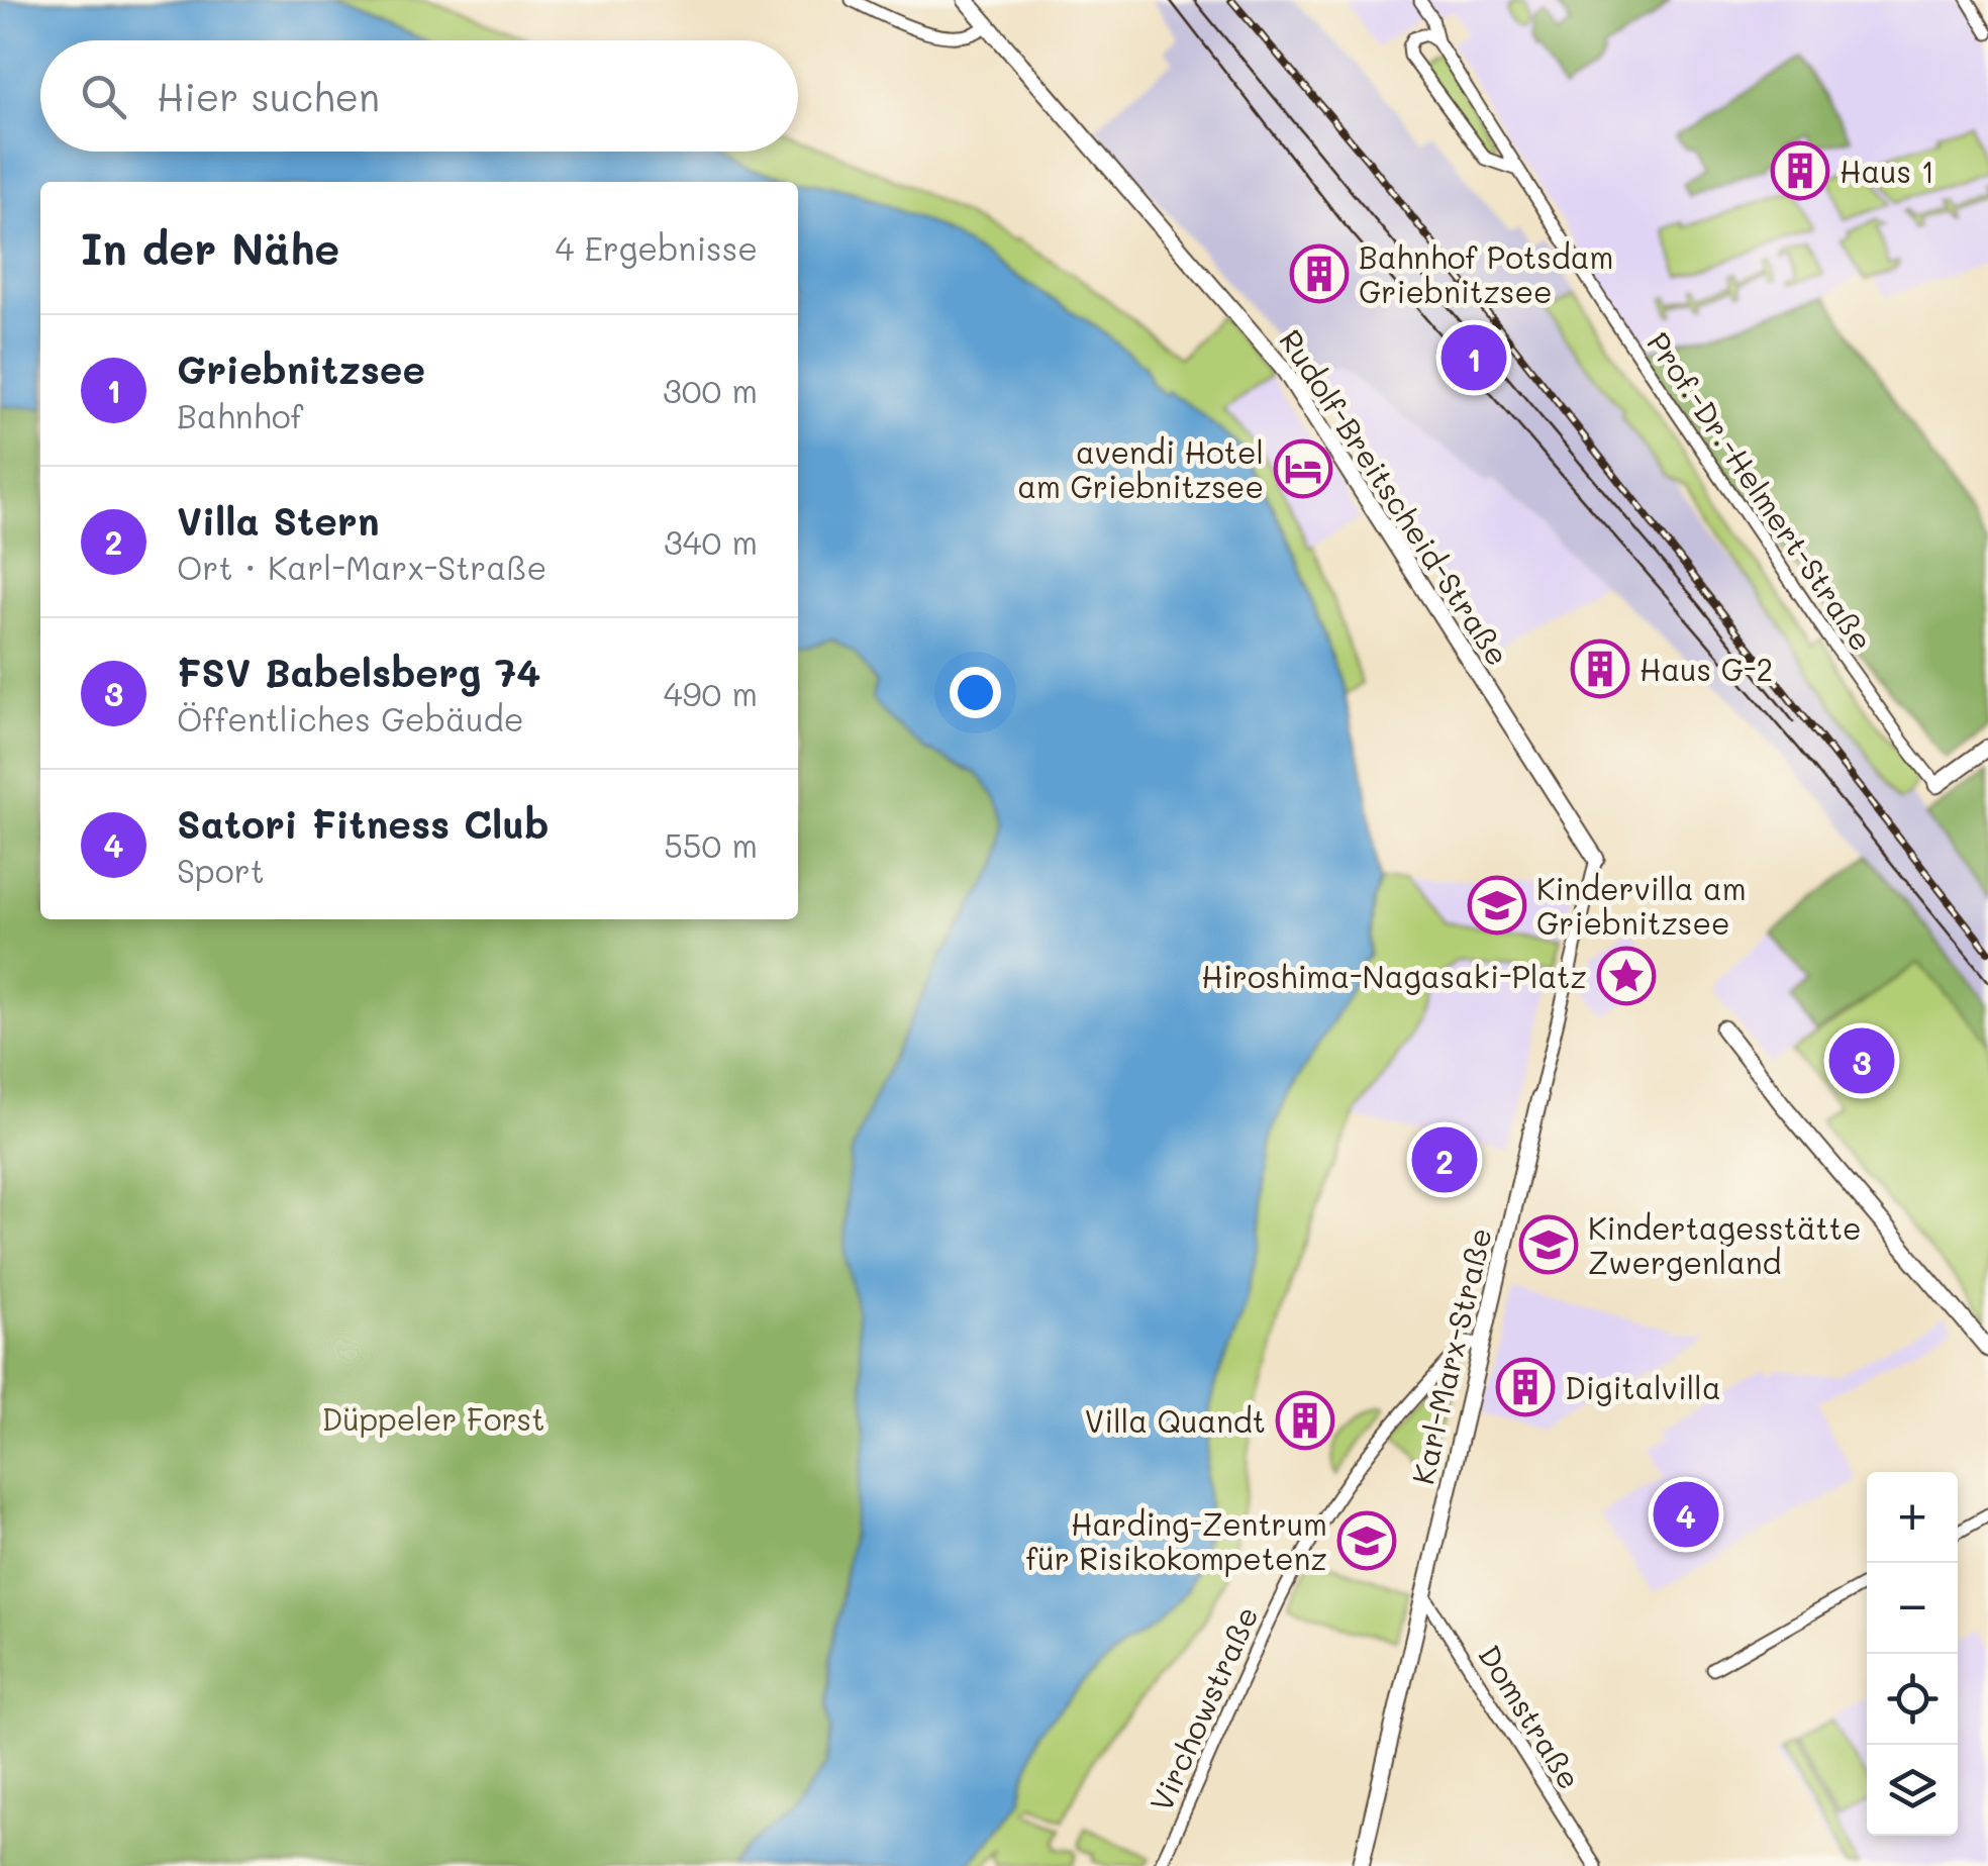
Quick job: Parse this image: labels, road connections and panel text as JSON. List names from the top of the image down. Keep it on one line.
{"streets":{"street":["Prof.-Dr.-Helmert-Straße","Rudolf-Breitscheid-Straße","Karl-Marx-Straße","Virchowstraße","Domstraße"]},"crossings":[["Rudolf-Breitscheid-Straße","Karl-Marx-Straße"],["Karl-Marx-Straße","Virchowstraße"],["Karl-Marx-Straße","Domstraße"]],"parks":["Düppeler Forst"],"places":{"building":["Haus 1","Bahnhof Potsdam Griebnitzsee","Haus G-2","Digitalvilla","Villa Quandt"],"hotel":["avendi Hotel am Griebnitzsee"],"school or university":["Kindervilla am Griebnitzsee","Kindertagesstätte Zwergenland","Harding-Zentrum für Risikokompetenz"],"place":["Hiroshima-Nagasaki-Platz"]},"page":{"search":"Hier suchen","heading":["In der Nähe","4 Ergebnisse"],"list":[{"mark":"1","name":"Griebnitzsee","note":"Bahnhof","value":"300 m"},{"mark":"2","name":"Villa Stern","note":"Ort · Karl-Marx-Straße","value":"340 m"},{"mark":"3","name":"FSV Babelsberg 74","note":"Öffentliches Gebäude","value":"490 m"},{"mark":"4","name":"Satori Fitness Club","note":"Sport","value":"550 m"}],"pins":["1","3","2","4"],"map_buttons":["+","−"]}}
